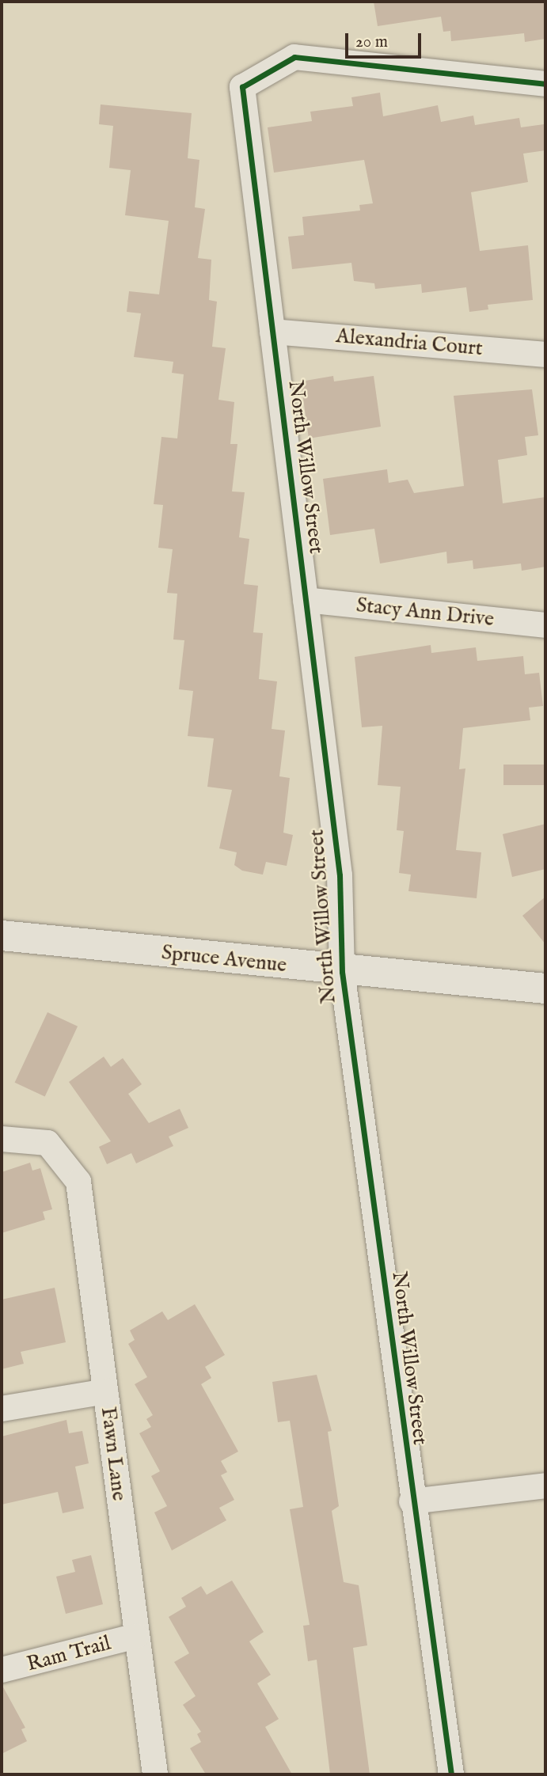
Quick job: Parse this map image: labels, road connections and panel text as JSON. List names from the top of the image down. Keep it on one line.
{"streets":{"main road":["Spruce Avenue"],"street":["Alexandria Court","North Willow Street","Stacy Ann Drive","Fawn Lane","Ram Trail"]},"crossings":[["Alexandria Court","North Willow Street"],["North Willow Street","Stacy Ann Drive"],["North Willow Street","Spruce Avenue"],["Fawn Lane","Ram Trail"]],"scale_bar":"20 m"}
